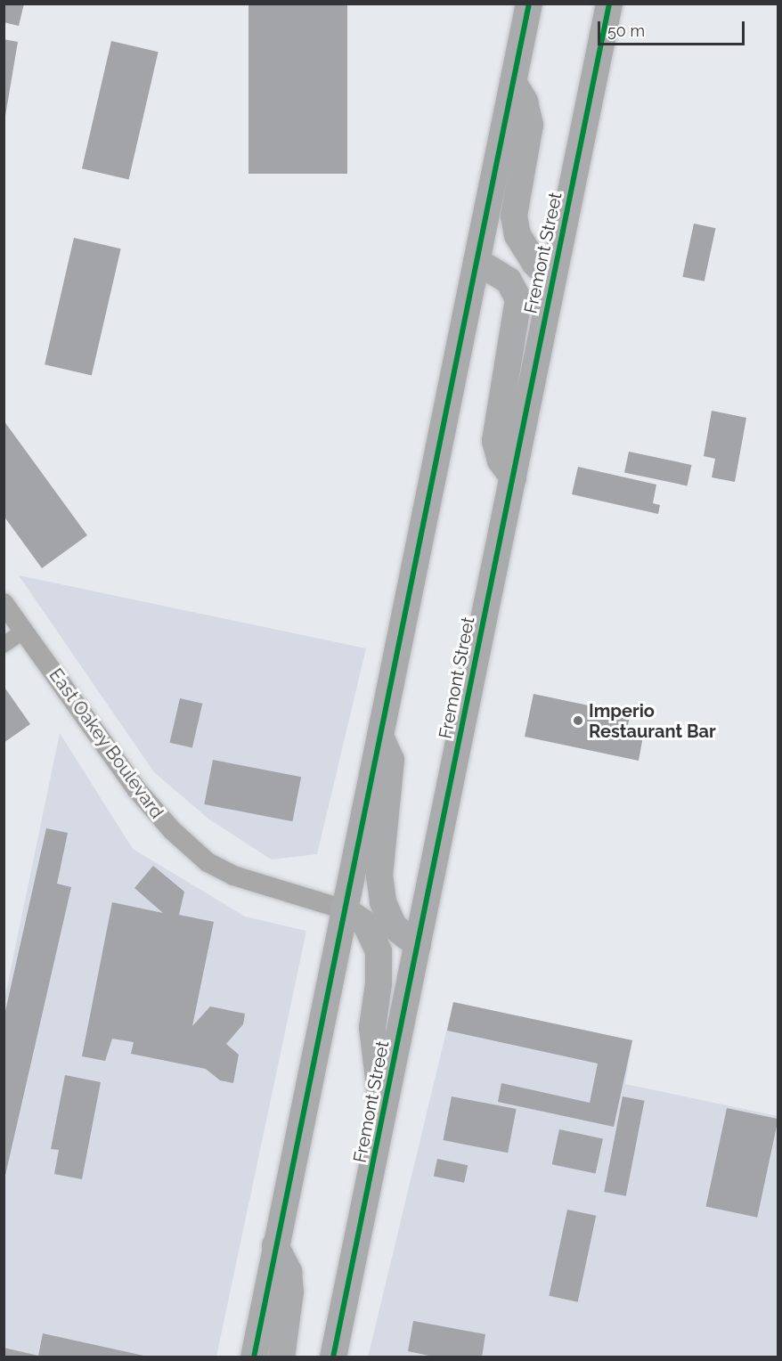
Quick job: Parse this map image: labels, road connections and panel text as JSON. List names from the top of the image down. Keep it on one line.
{"streets":{"main road":["Fremont Street"],"street":["East Oakey Boulevard"]},"places":["Imperio Restaurant Bar"],"scale_bar":"50 m"}
